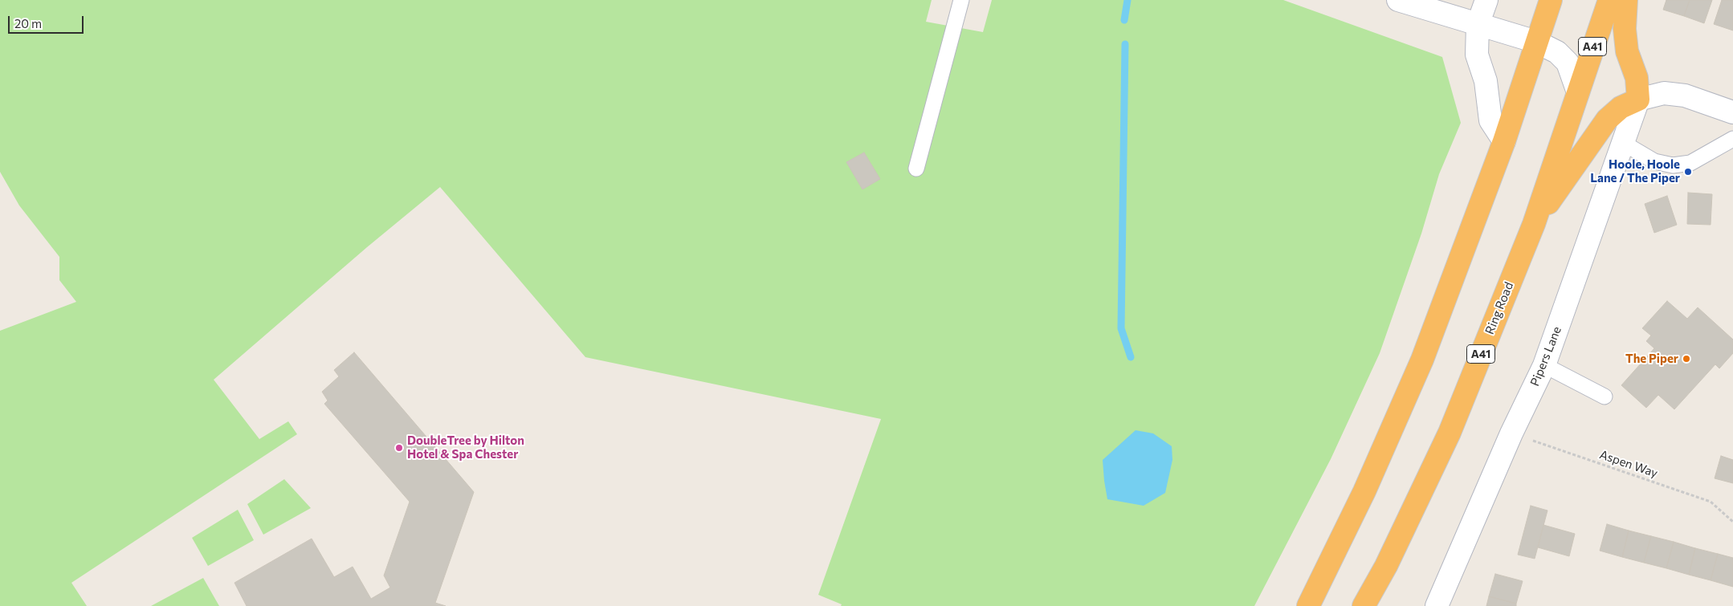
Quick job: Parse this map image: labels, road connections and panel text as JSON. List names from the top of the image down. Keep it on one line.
{"streets":{"highway":["A41","Ring Road"],"street":["Pipers Lane"],"path":["Aspen Way"]},"crossings":[["Pipers Lane","Aspen Way"]],"places":["Hoole, Hoole Lane / The Piper","The Piper","DoubleTree by Hilton Hotel & Spa Chester"],"scale_bar":"20 m"}
